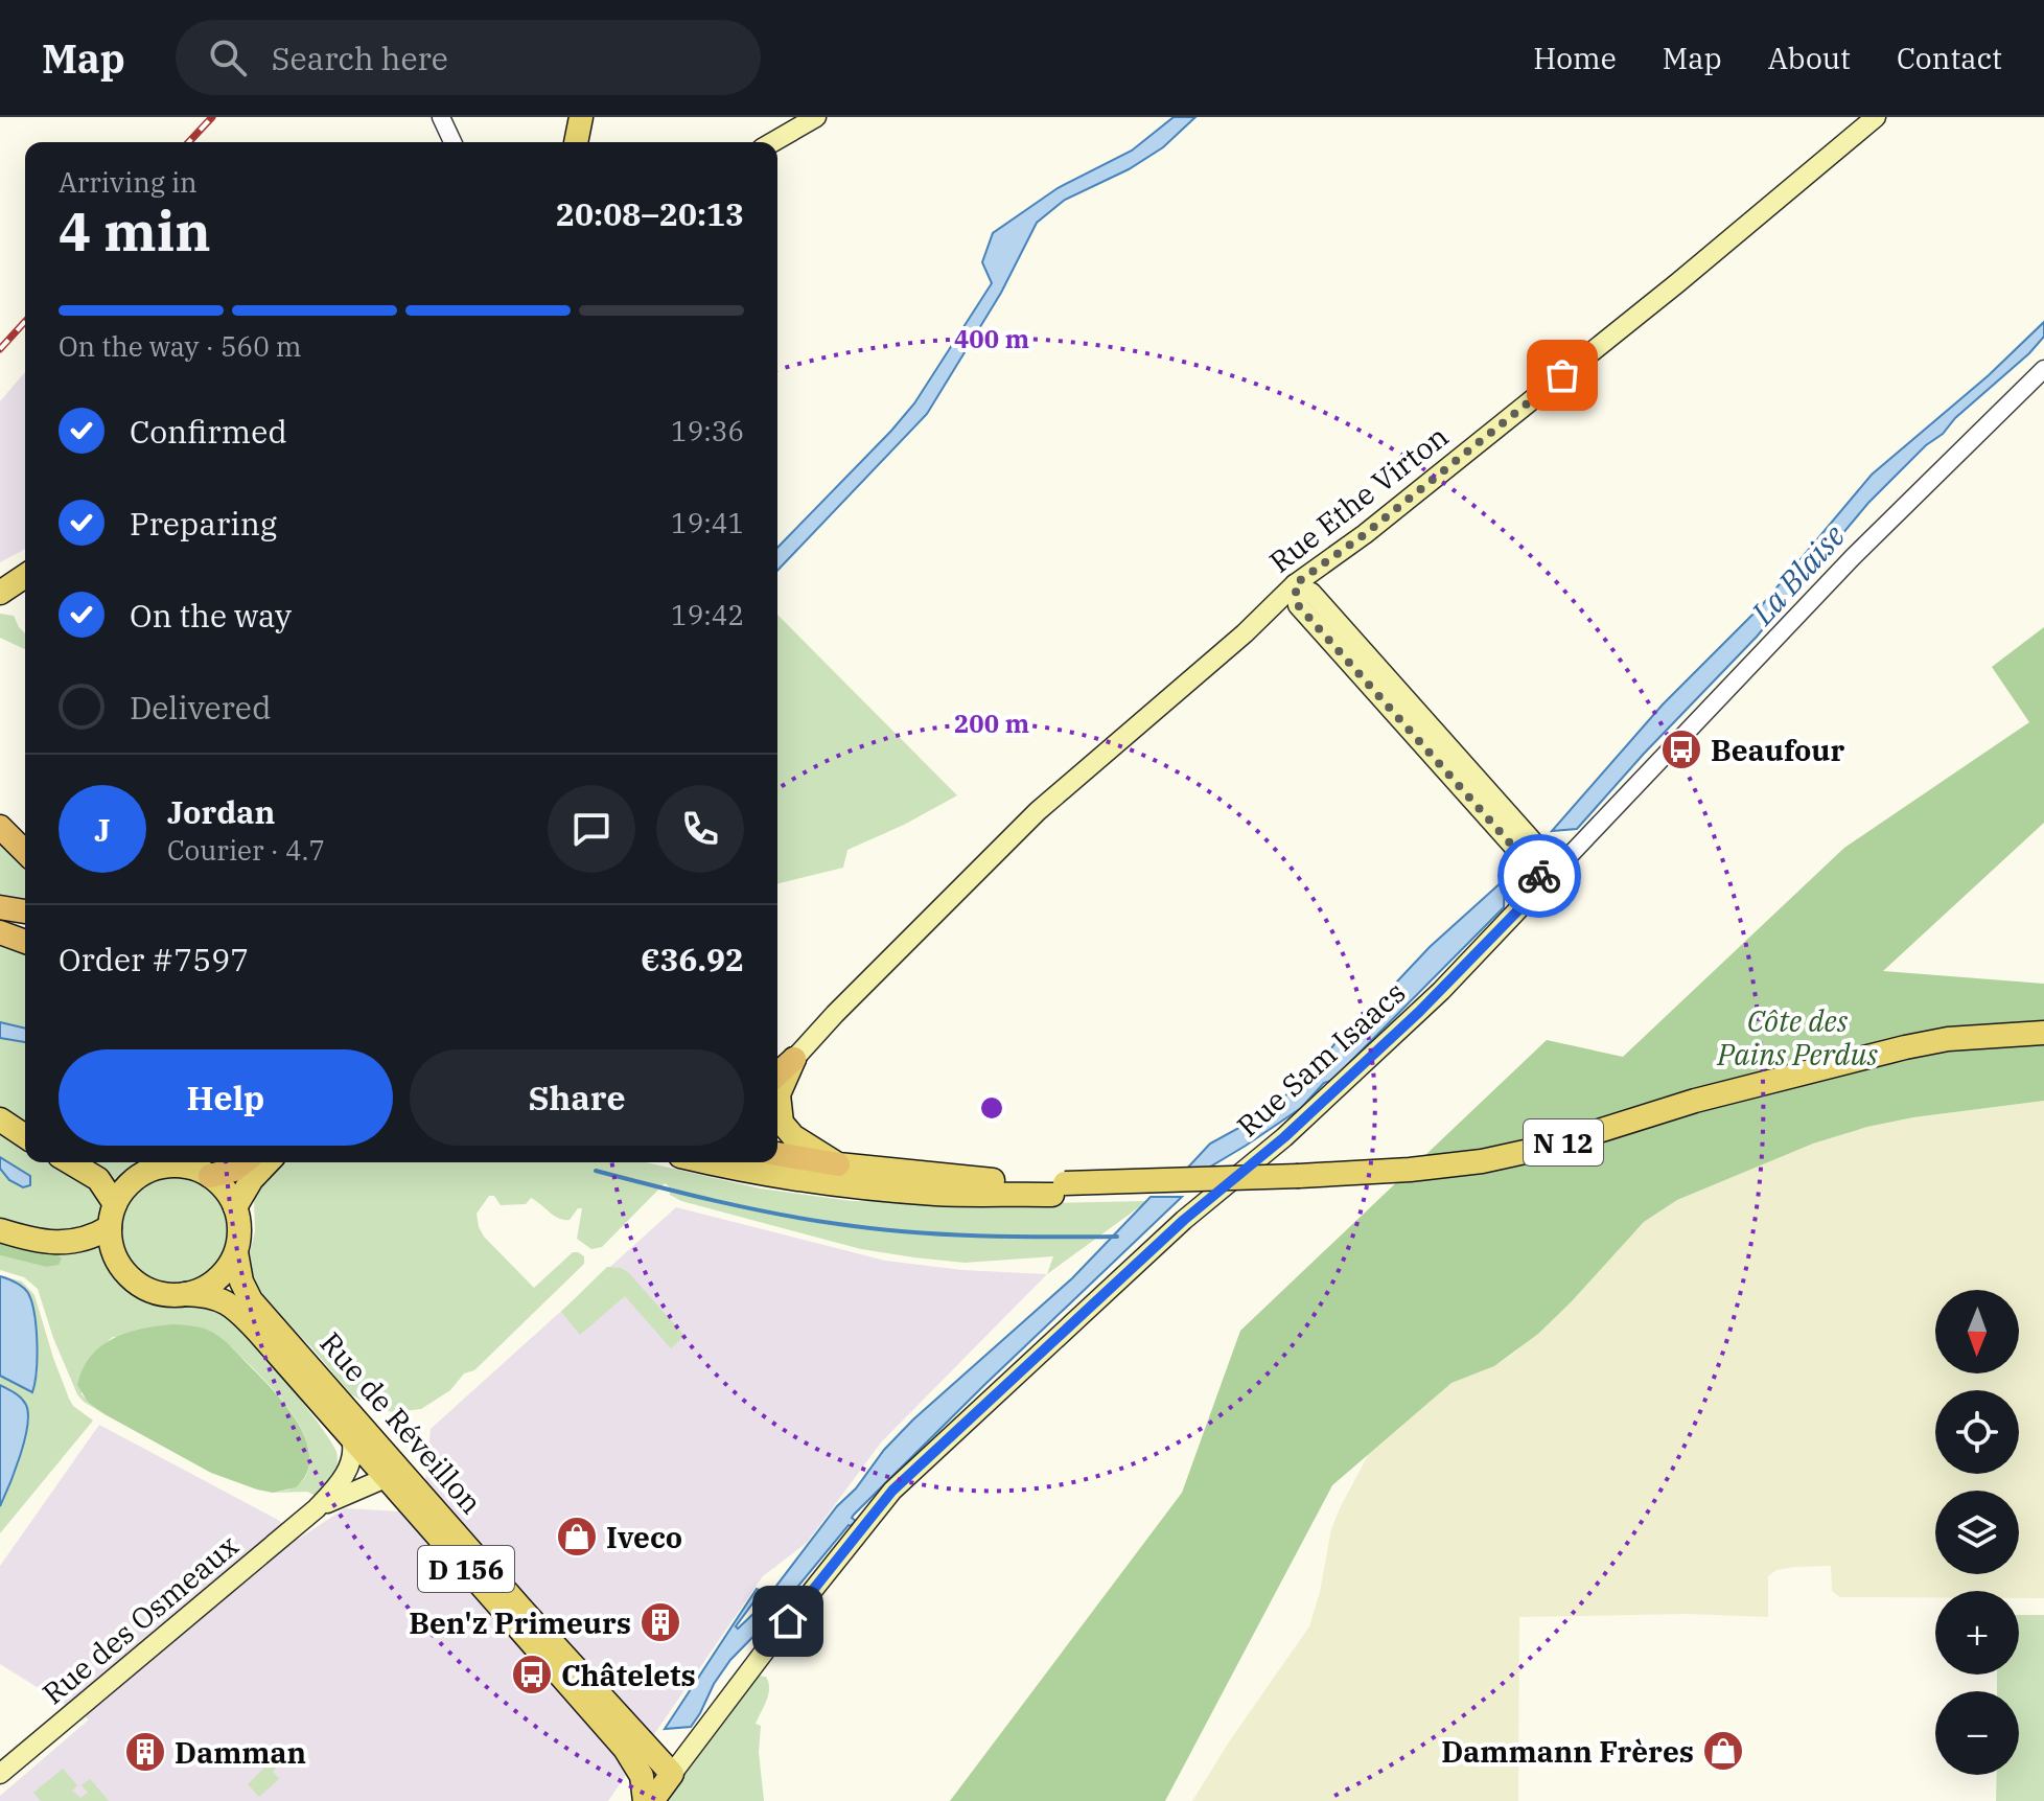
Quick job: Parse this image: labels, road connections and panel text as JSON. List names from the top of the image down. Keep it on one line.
{"streets":{"highway":["N 12"],"main road":["Rue Ethe Virton","Rue Sam Isaacs","Rue de Réveillon","D 156","Rue des Osmeaux"]},"crossings":[["Rue Sam Isaacs","Rue de Réveillon"],["Rue de Réveillon","Rue des Osmeaux"]],"water":["La Blaise"],"parks":["Côte des Pains Perdus"],"places":{"bus stop":["Beaufour","Châtelets"],"shop":["Iveco","Dammann Frères"],"building":["Ben'z Primeurs","Damman"]},"north":"bottom","page":{"header":"Map","search":"Search here","nav":["Home","Map","About","Contact"],"heading":["4 min","Arriving in","20:08–20:13"],"panel":["Jordan","Courier · 4.7","Order #7597","€36.92"],"bar":"On the way · 560 m","list":[["Confirmed","19:36"],["Preparing","19:41"],["On the way","19:42"],"Delivered"],"round":"J","buttons":["Help","Share"],"map_buttons":["+","−"]},"rings":["400 m","200 m"]}
